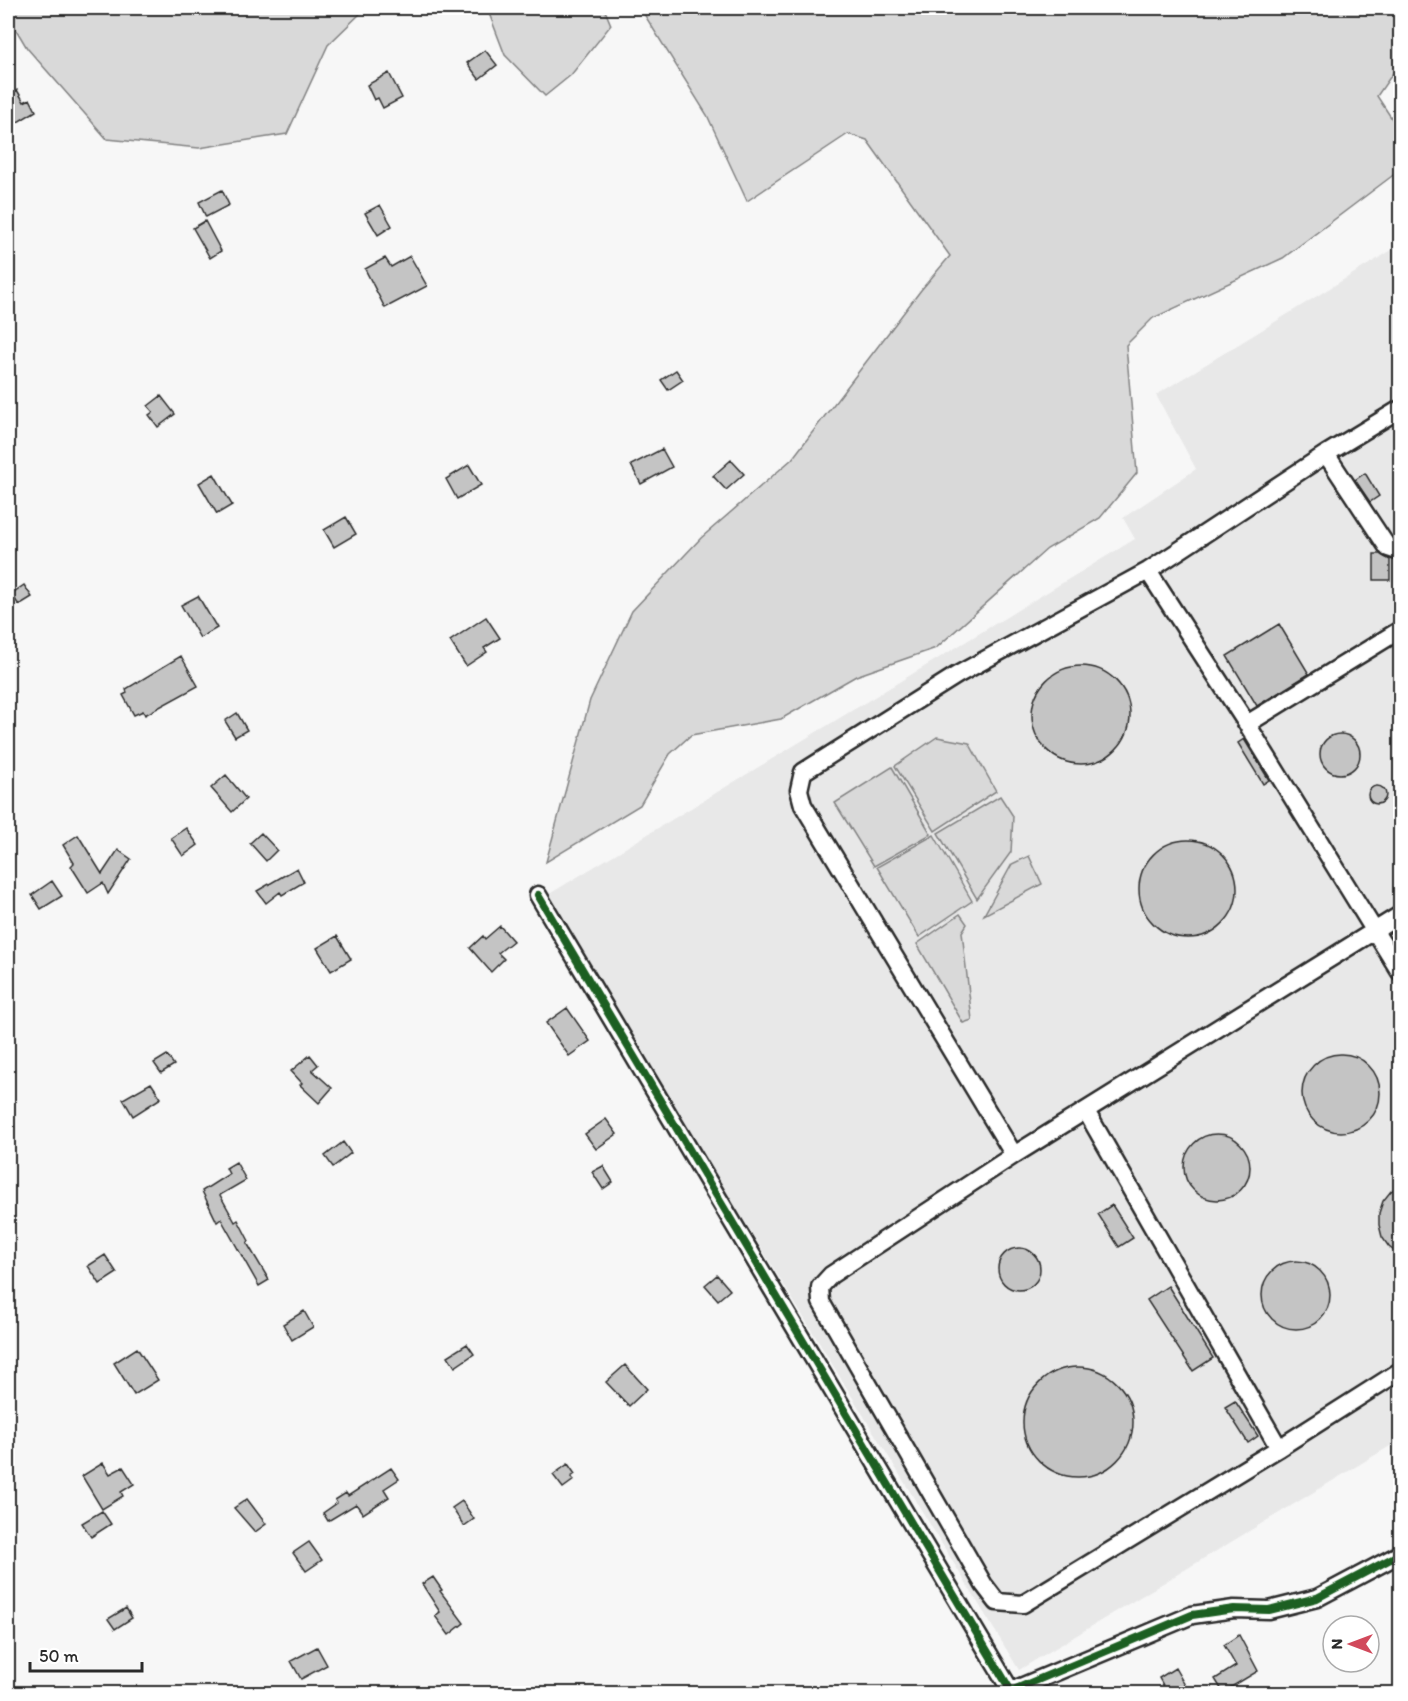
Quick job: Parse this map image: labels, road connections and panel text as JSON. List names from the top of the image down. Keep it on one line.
{"scale_bar":"50 m","north":"left"}
